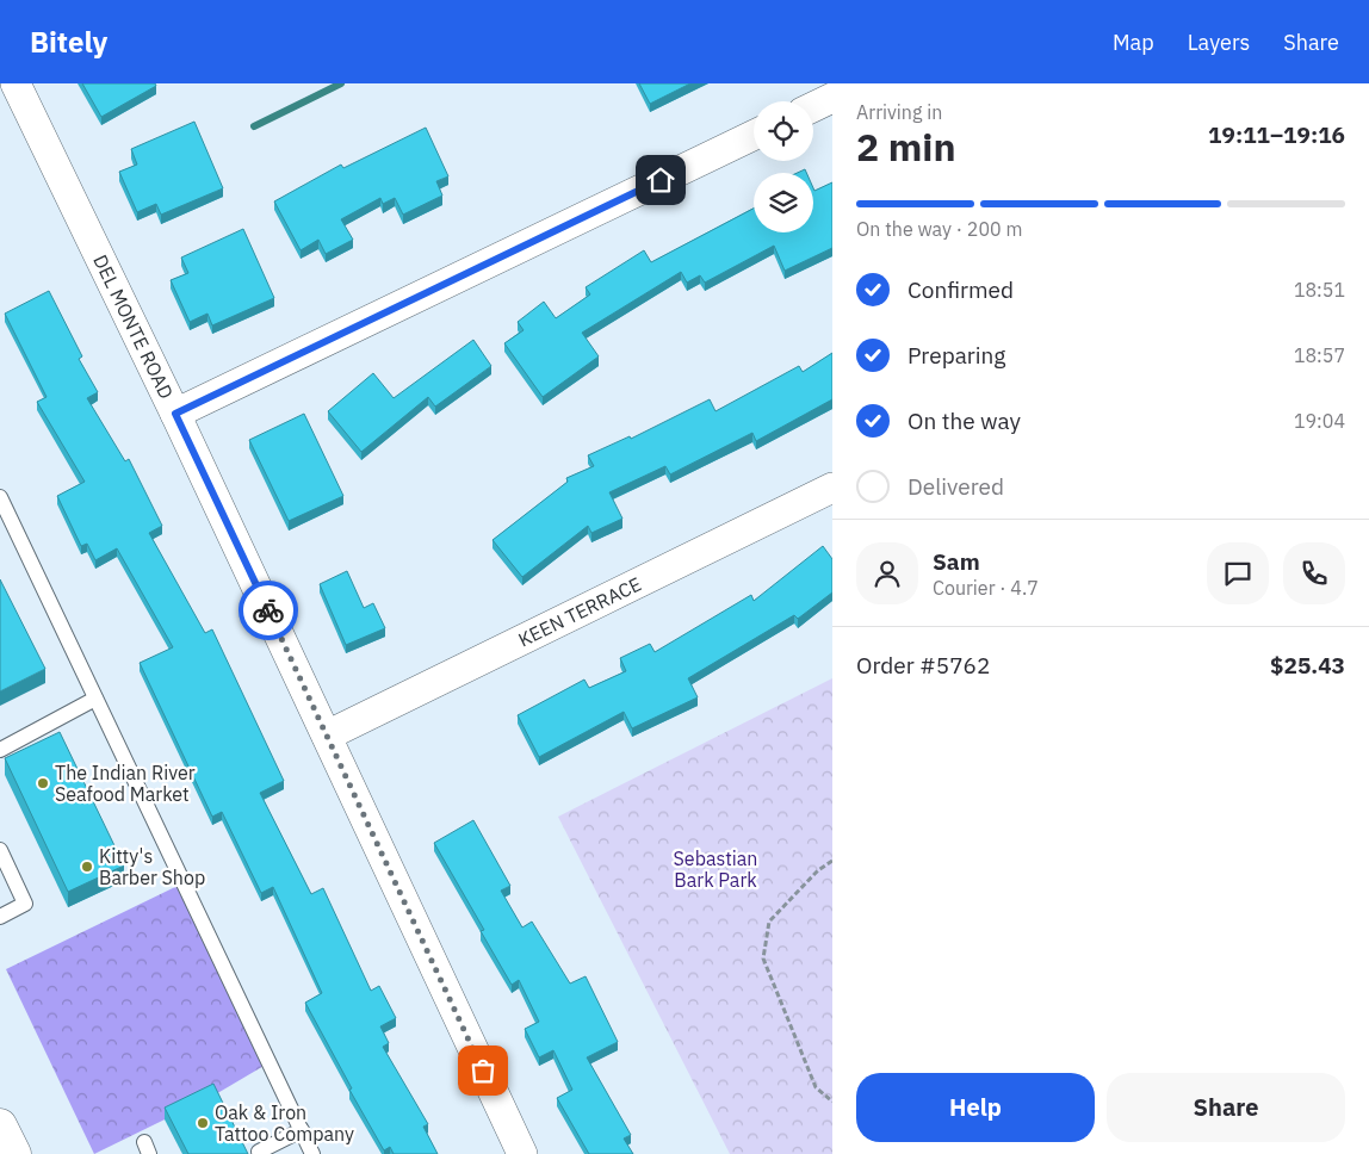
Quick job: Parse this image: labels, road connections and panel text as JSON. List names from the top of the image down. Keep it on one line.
{"streets":{"street":["DEL MONTE ROAD","KEEN TERRACE"]},"crossings":[["DEL MONTE ROAD","KEEN TERRACE"]],"parks":["Sebastian Bark Park"],"places":["The Indian River Seafood Market","Kitty's Barber Shop","Oak & Iron Tattoo Company"],"page":{"header":"Bitely","nav":["Map","Layers","Share"],"heading":["2 min","Arriving in","19:11–19:16"],"panel":["Sam","Courier · 4.7","Order #5762","$25.43"],"bar":"On the way · 200 m","list":[["Confirmed","18:51"],["Preparing","18:57"],["On the way","19:04"],"Delivered"],"buttons":["Help","Share"]}}
